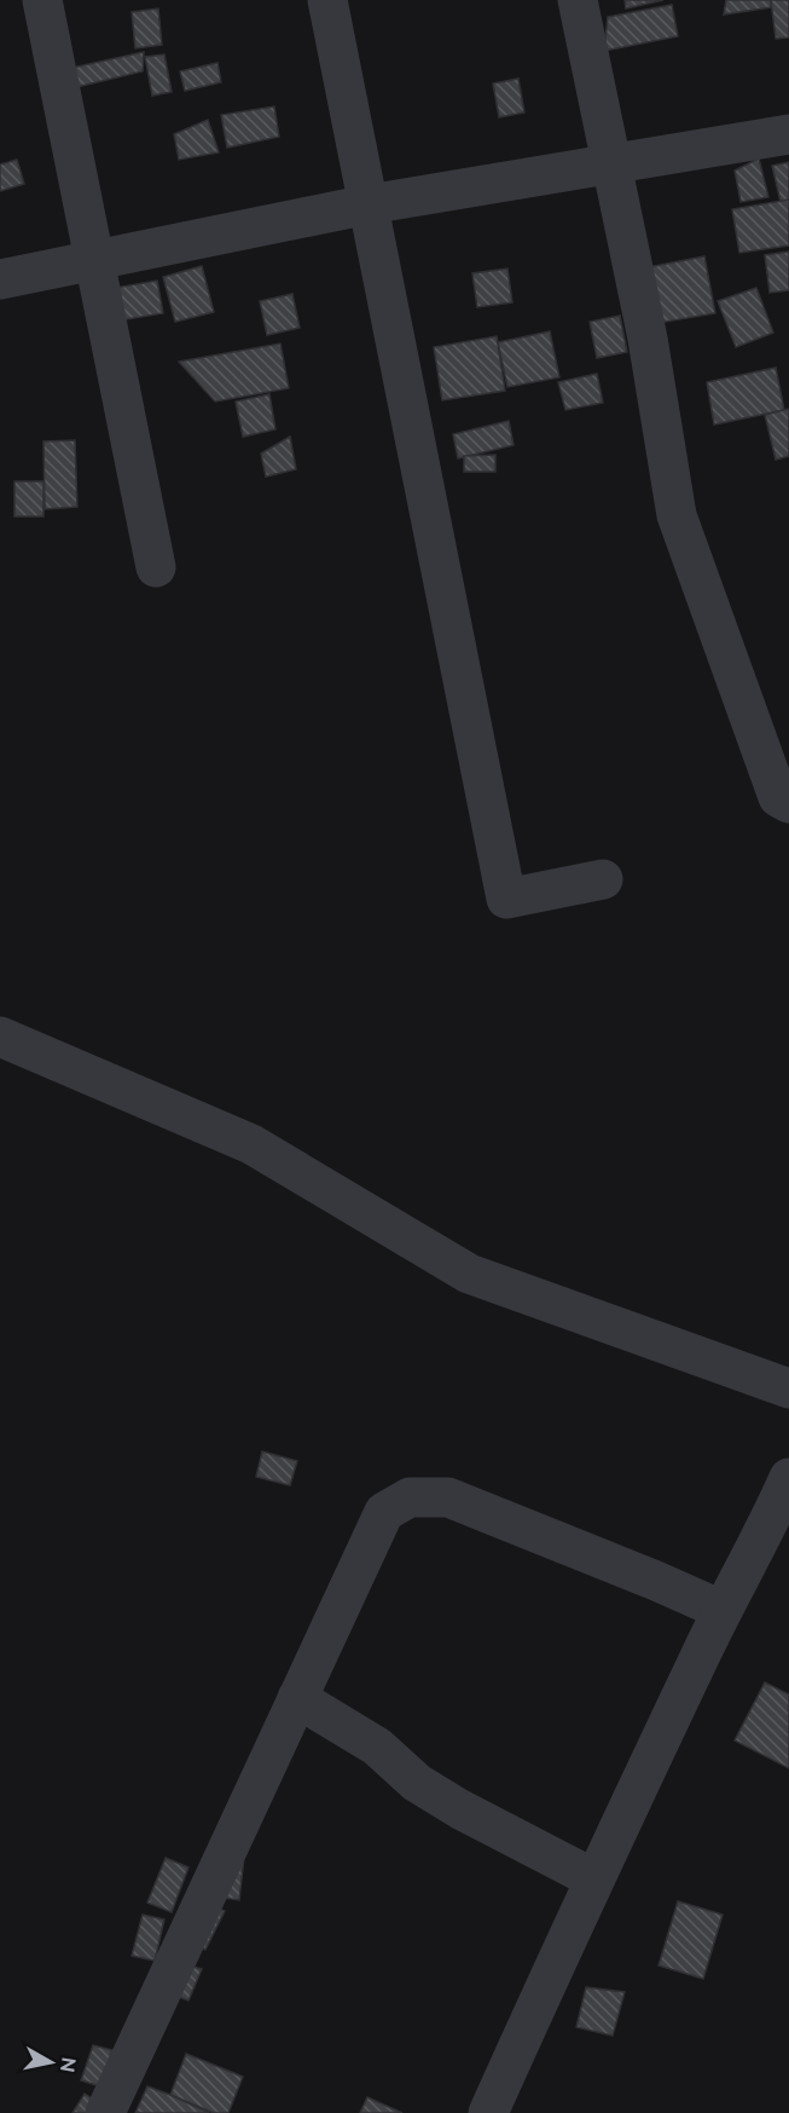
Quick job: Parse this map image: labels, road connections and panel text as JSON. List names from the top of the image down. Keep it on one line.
{"north":"right"}
